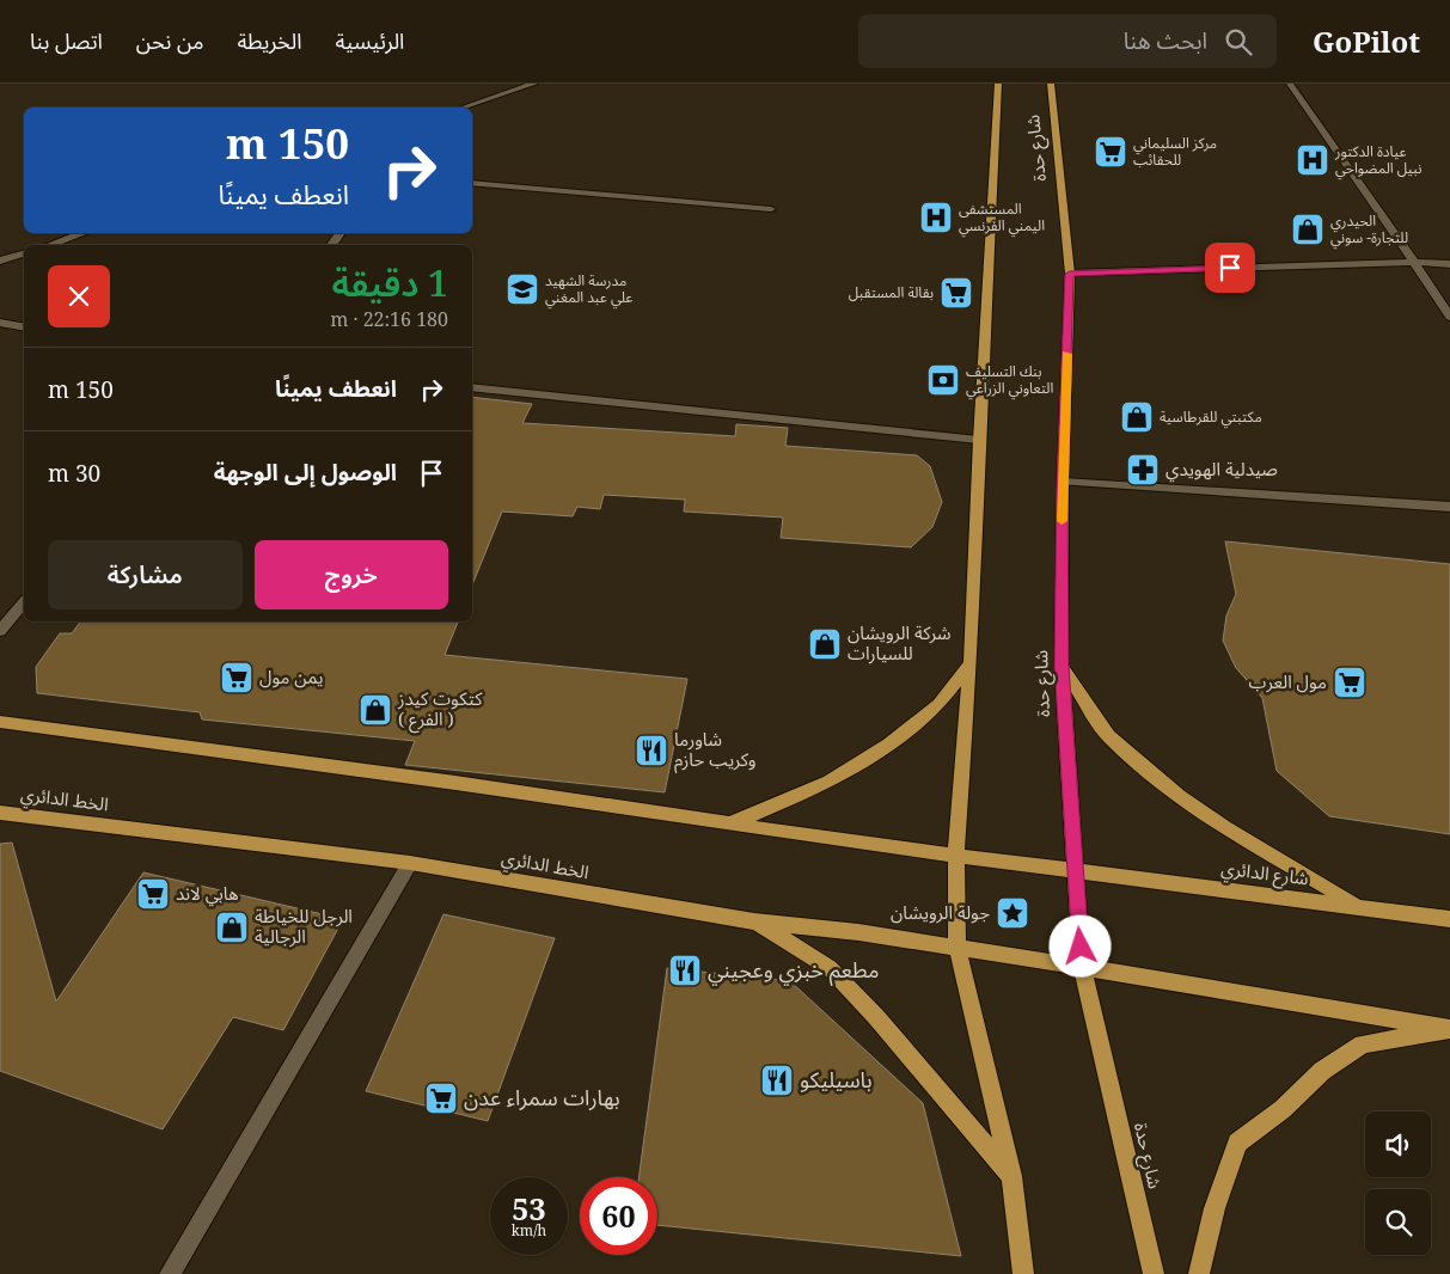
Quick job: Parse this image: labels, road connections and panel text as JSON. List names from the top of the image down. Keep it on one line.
{"streets":{"main road":["شارع حدة","الخط الدائري","شارع الدائري"]},"crossings":[["شارع حدة","الخط الدائري"],["شارع حدة","شارع الدائري"]],"places":{"supermarket":["مركز السليماني للحقائب","بقالة المستقبل","يمن مول","مول العرب","هابي لاند","بهارات سمراء عدن"],"hospital":["عيادة الدكتور نبيل المضواحي","المستشفى اليمني الفرنسي"],"shop":["الحيدري للتجارة- سوني","مكتبتي للقرطاسية","شركة الرويشان للسيارات","كتكوت كيدز ( الفرع )","الرجل للخياطة الرجالية"],"school or university":["مدرسة الشهيد علي عبد المغني"],"bank":["بنك التسليف التعاوني الزراعي"],"pharmacy":["صيدلية الهويدي"],"restaurant":["شاورما وكريب حازم","مطعم خبزي وعجيني","باسيليكو"],"place":["جولة الرويشان"]},"page":{"header":"GoPilot","search":"ابحث هنا","nav":["الرئيسية","الخريطة","من نحن","اتصل بنا"],"turn":["150 m","انعطف يمينًا"],"heading":["1 دقيقة","180 m · 22:16"],"list":[{"name":"انعطف يمينًا","value":"150 m"},{"name":"الوصول إلى الوجهة","value":"30 m"}],"buttons":["خروج","مشاركة"],"speed":"53 km/h","limit":"60"}}
